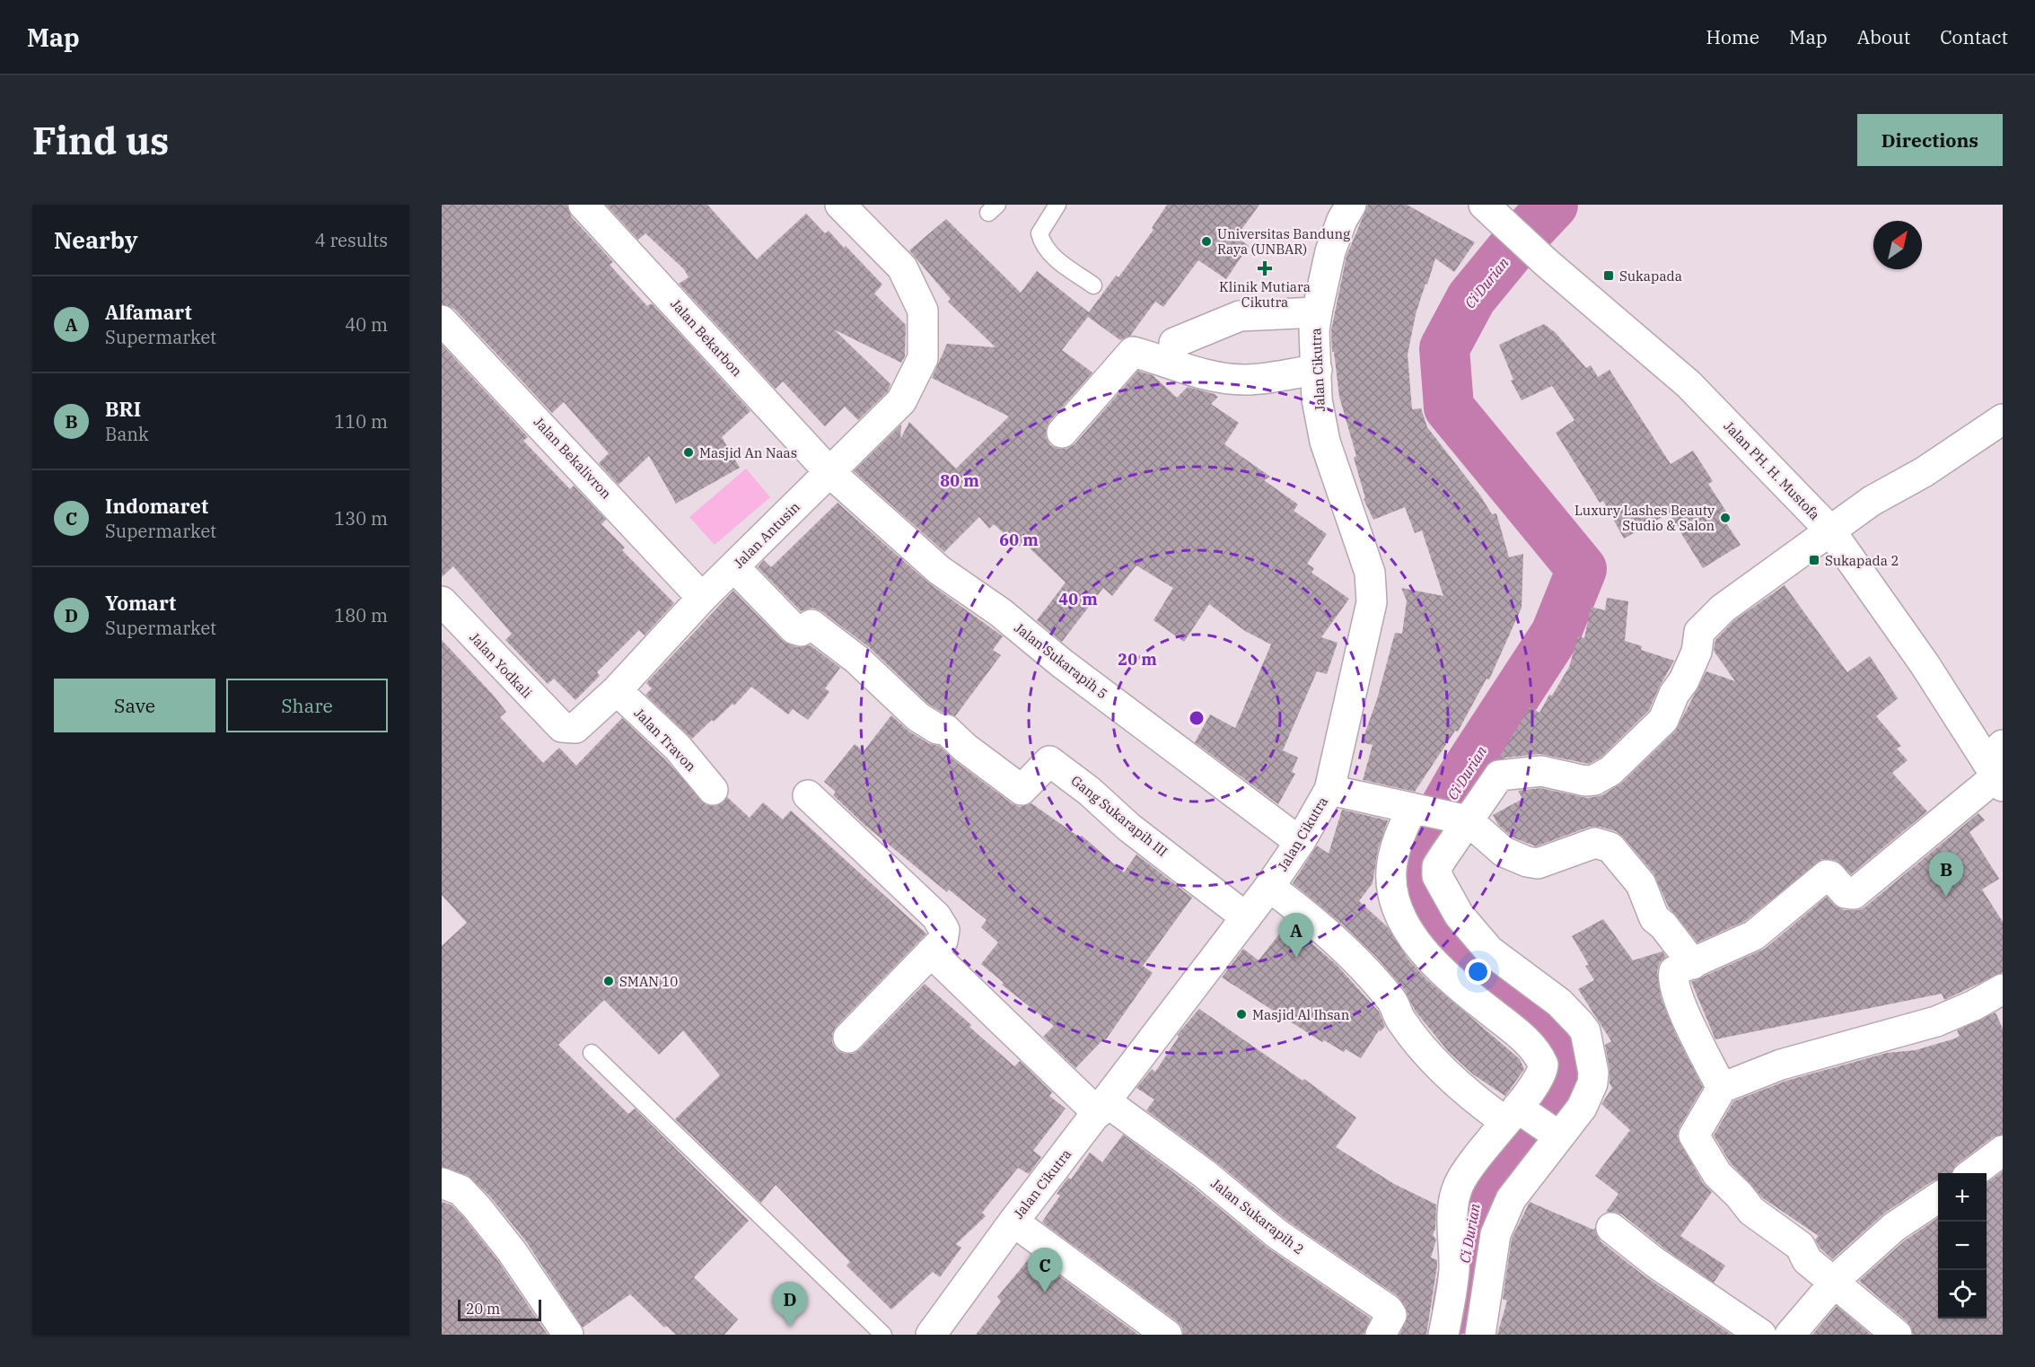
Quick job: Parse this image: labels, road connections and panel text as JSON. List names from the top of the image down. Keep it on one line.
{"streets":{"main road":["Jalan Bekarbon","Jalan Cikutra","Jalan Bekalivron","Jalan PH. H. Mustofa","Jalan Antusin","Jalan Sukarapih 5","Jalan Yodkali","Jalan Travon","Gang Sukarapih III","Jalan Sukarapih 2"]},"crossings":[["Jalan Bekarbon","Jalan Antusin"],["Jalan Bekarbon","Jalan Sukarapih 5"],["Jalan Cikutra","Jalan Sukarapih 5"],["Jalan Cikutra","Gang Sukarapih III"],["Jalan Cikutra","Jalan Sukarapih 2"],["Jalan Bekalivron","Jalan Antusin"],["Jalan Antusin","Jalan Sukarapih 5"],["Jalan Antusin","Jalan Yodkali"],["Jalan Antusin","Jalan Travon"],["Jalan Antusin","Gang Sukarapih III"]],"water":["Ci Durian"],"places":{"other":["Universitas Bandung Raya (UNBAR)","Masjid An Naas","Luxury Lashes Beauty Studio & Salon","SMAN 10","Masjid Al Ihsan"],"health":["Klinik Mutiara Cikutra"],"transit":["Sukapada","Sukapada 2"]},"scale_bar":"20 m","north":"top right","page":{"header":"Map","nav":["Home","Map","About","Contact"],"buttons":["Directions",["Save","Share"]],"title":"Find us","heading":["Nearby","4 results"],"list":[{"mark":"A","name":"Alfamart","note":"Supermarket","value":"40 m"},{"mark":"B","name":"BRI","note":"Bank","value":"110 m"},{"mark":"C","name":"Indomaret","note":"Supermarket","value":"130 m"},{"mark":"D","name":"Yomart","note":"Supermarket","value":"180 m"}],"pins":["B","A","C","D"],"map_buttons":["+","−"],"scale":"20 m"},"rings":["80 m","60 m","40 m","20 m"]}
